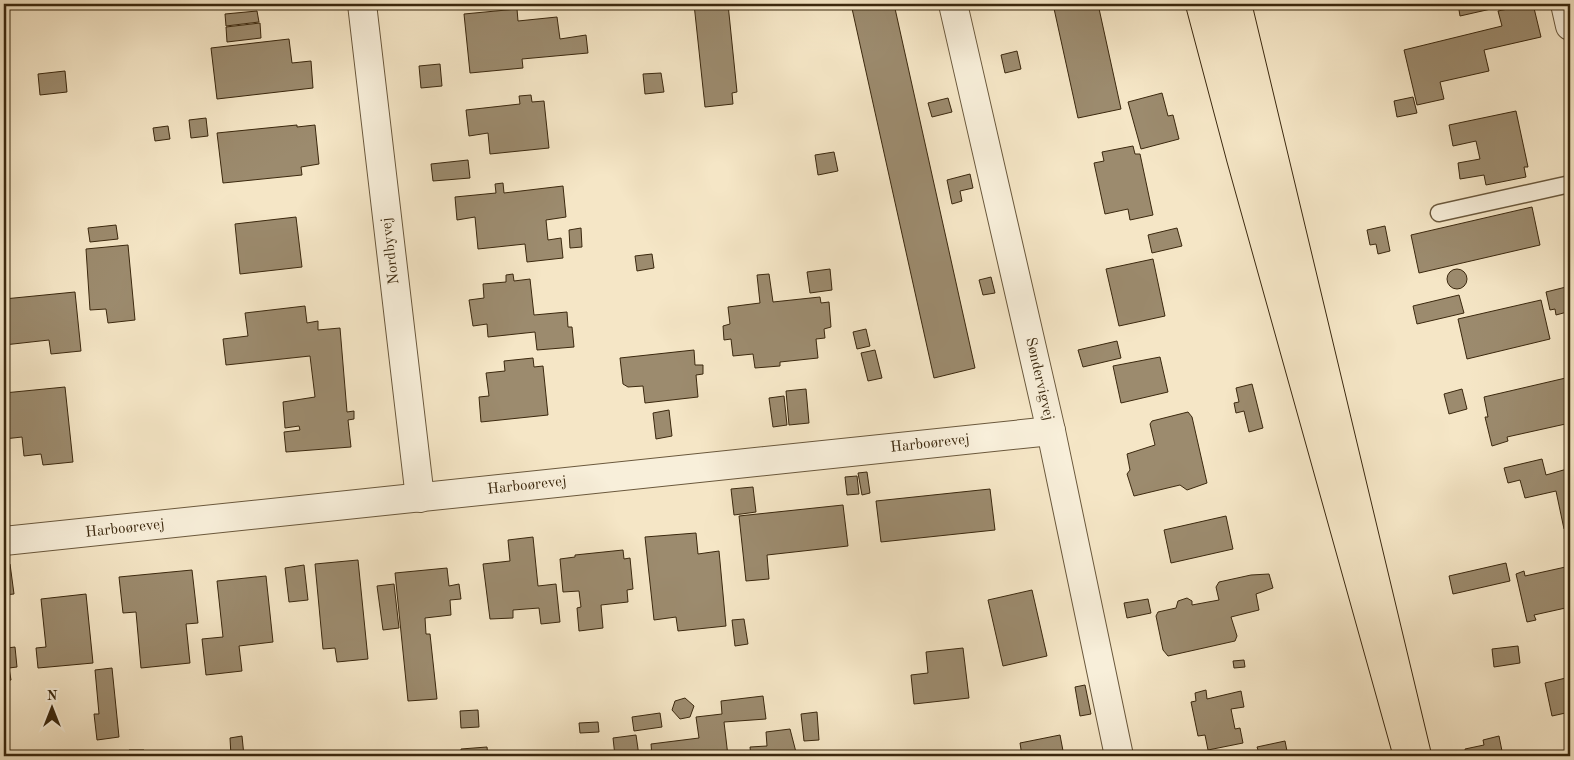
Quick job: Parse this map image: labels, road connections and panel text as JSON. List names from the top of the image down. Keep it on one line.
{"streets":{"street":["Nordbyvej","Søndervigvej","Harboørevej"]},"crossings":[["Nordbyvej","Harboørevej"],["Søndervigvej","Harboørevej"]],"north":"top"}
